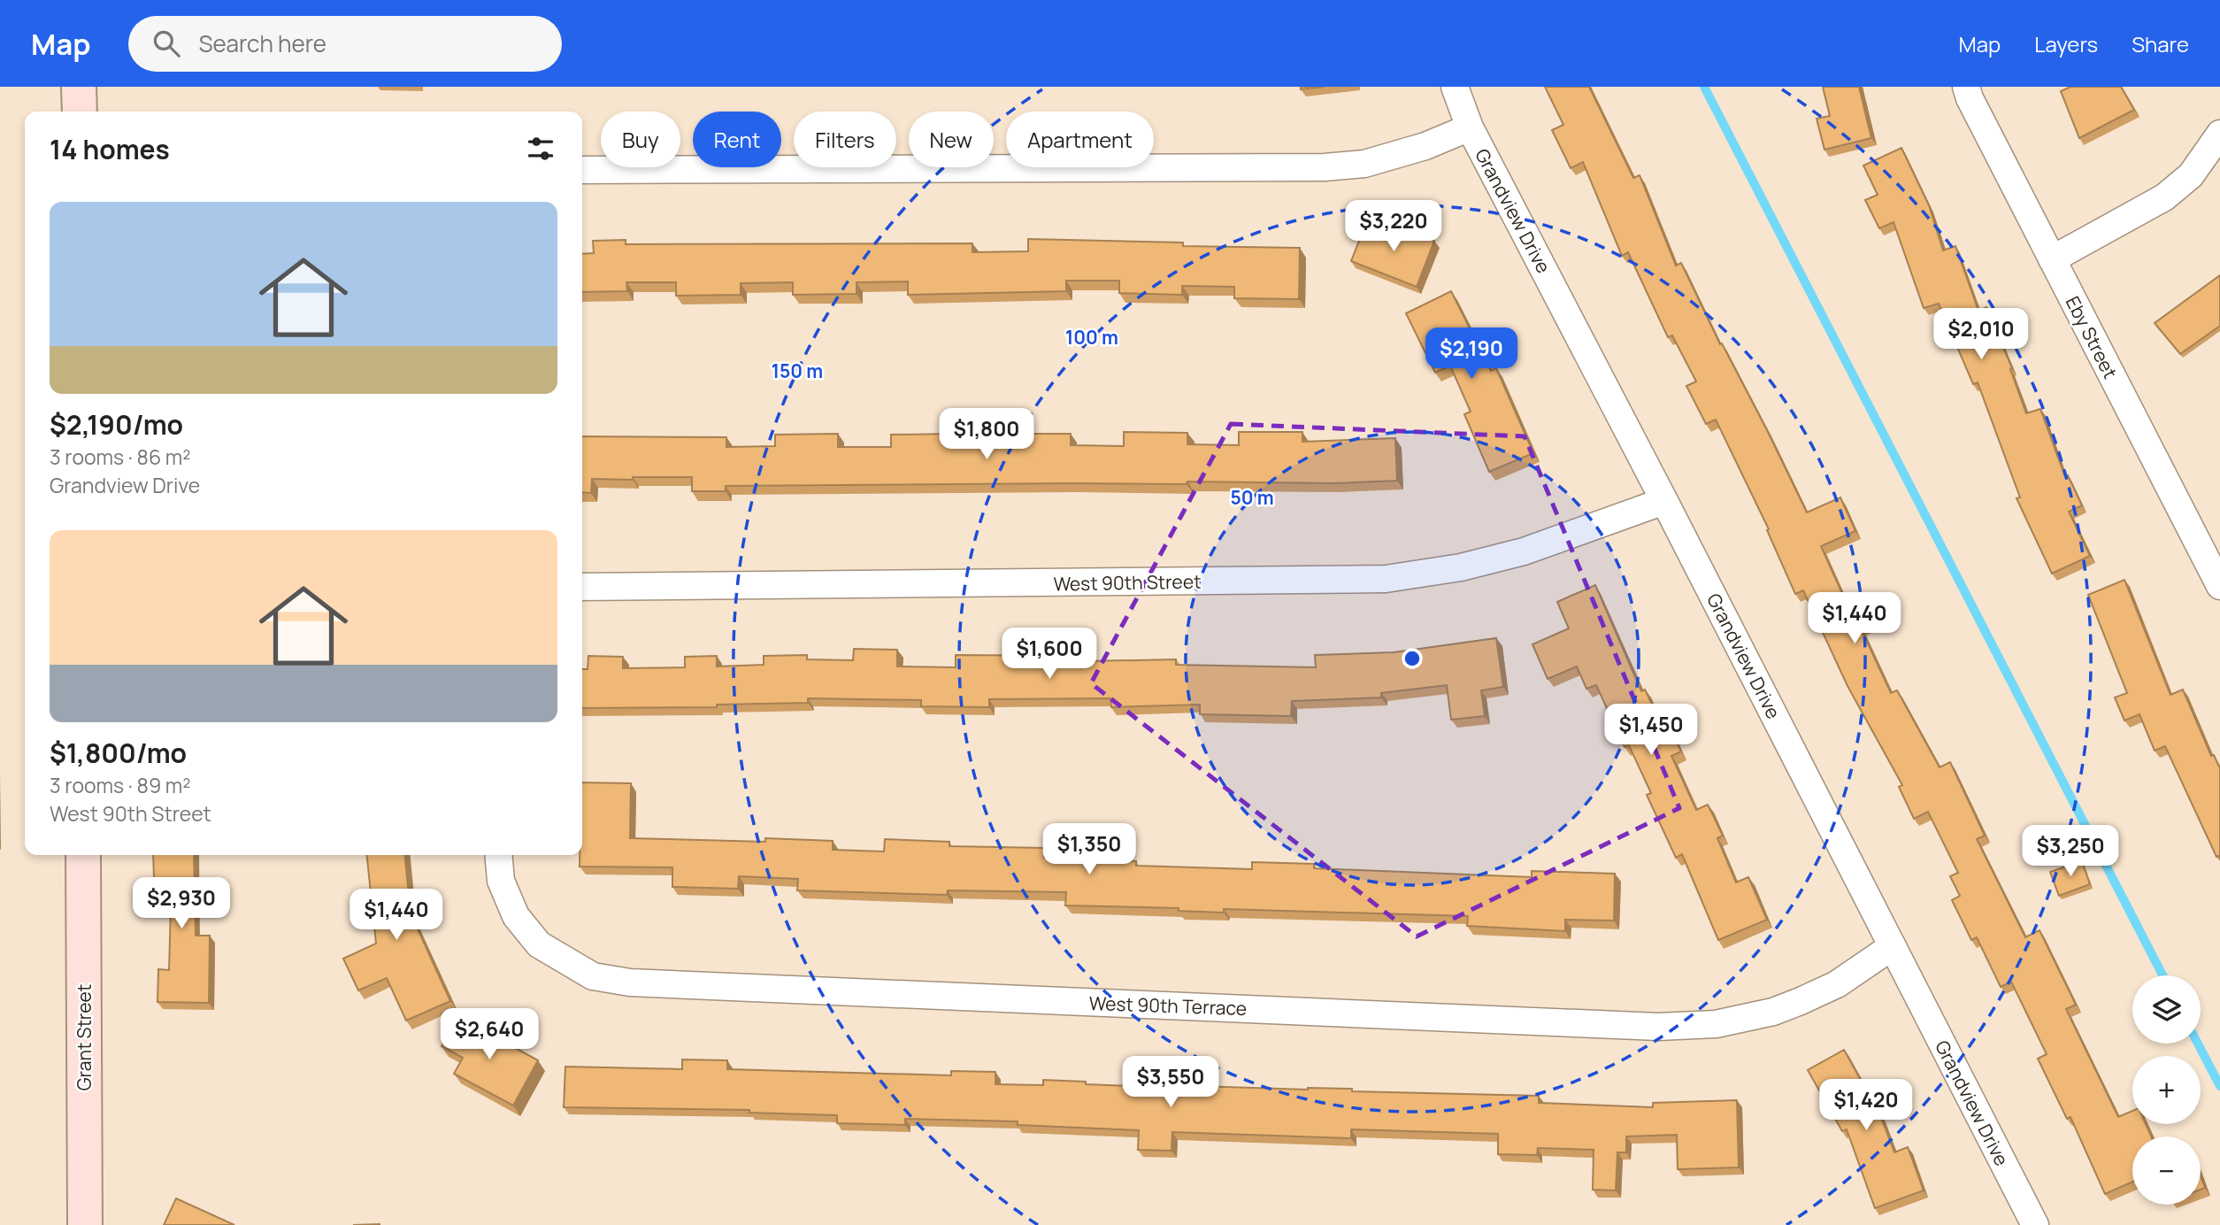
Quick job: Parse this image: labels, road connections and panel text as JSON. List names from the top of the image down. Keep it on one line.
{"streets":{"street":["Grandview Drive","Eby Street","West 90th Street","West 90th Terrace","Grant Street"]},"crossings":[["Grandview Drive","West 90th Street"],["Grandview Drive","West 90th Terrace"]],"page":{"header":"Map","search":"Search here","nav":["Map","Layers","Share"],"chip":["Buy","Rent","Filters","New","Apartment"],"heading":"14 homes","list":[{"name":"$2,190/mo","note":"3 rooms · 86 m² · Grandview Drive"},{"name":"$1,800/mo","note":"3 rooms · 89 m² · West 90th Street"}],"price":["$3,220","$2,010","$2,190","$1,800","$1,440","$1,600","$1,450","$1,350","$3,250","$2,930","$1,440","$2,640","$3,550","$1,420"],"map_buttons":["+","−"]},"rings":["100 m","150 m","50 m"]}
